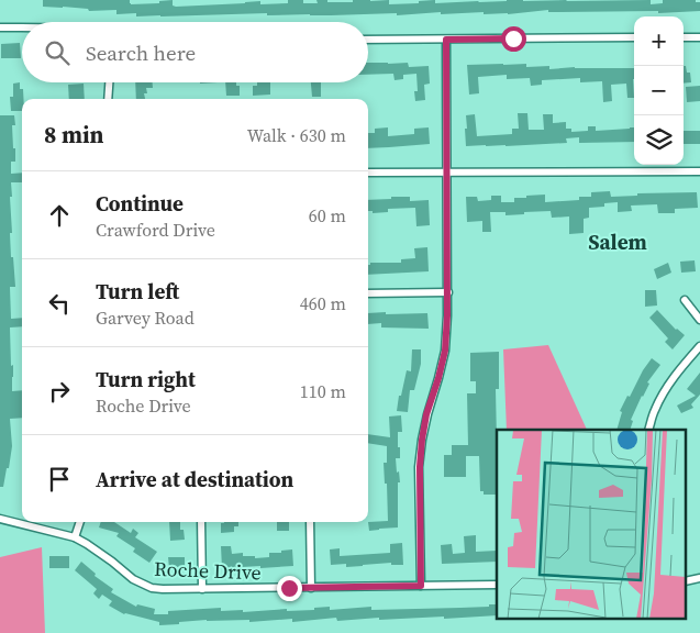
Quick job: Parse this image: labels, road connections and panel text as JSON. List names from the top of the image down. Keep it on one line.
{"streets":{"street":["Roche Drive"]},"districts":["Salem"],"page":{"map_buttons":["+","−"],"search":"Search here","heading":["8 min","Walk · 630 m"],"list":[["Continue","Crawford Drive","60 m"],["Turn left","Garvey Road","460 m"],["Turn right","Roche Drive","110 m"],"Arrive at destination"]}}
